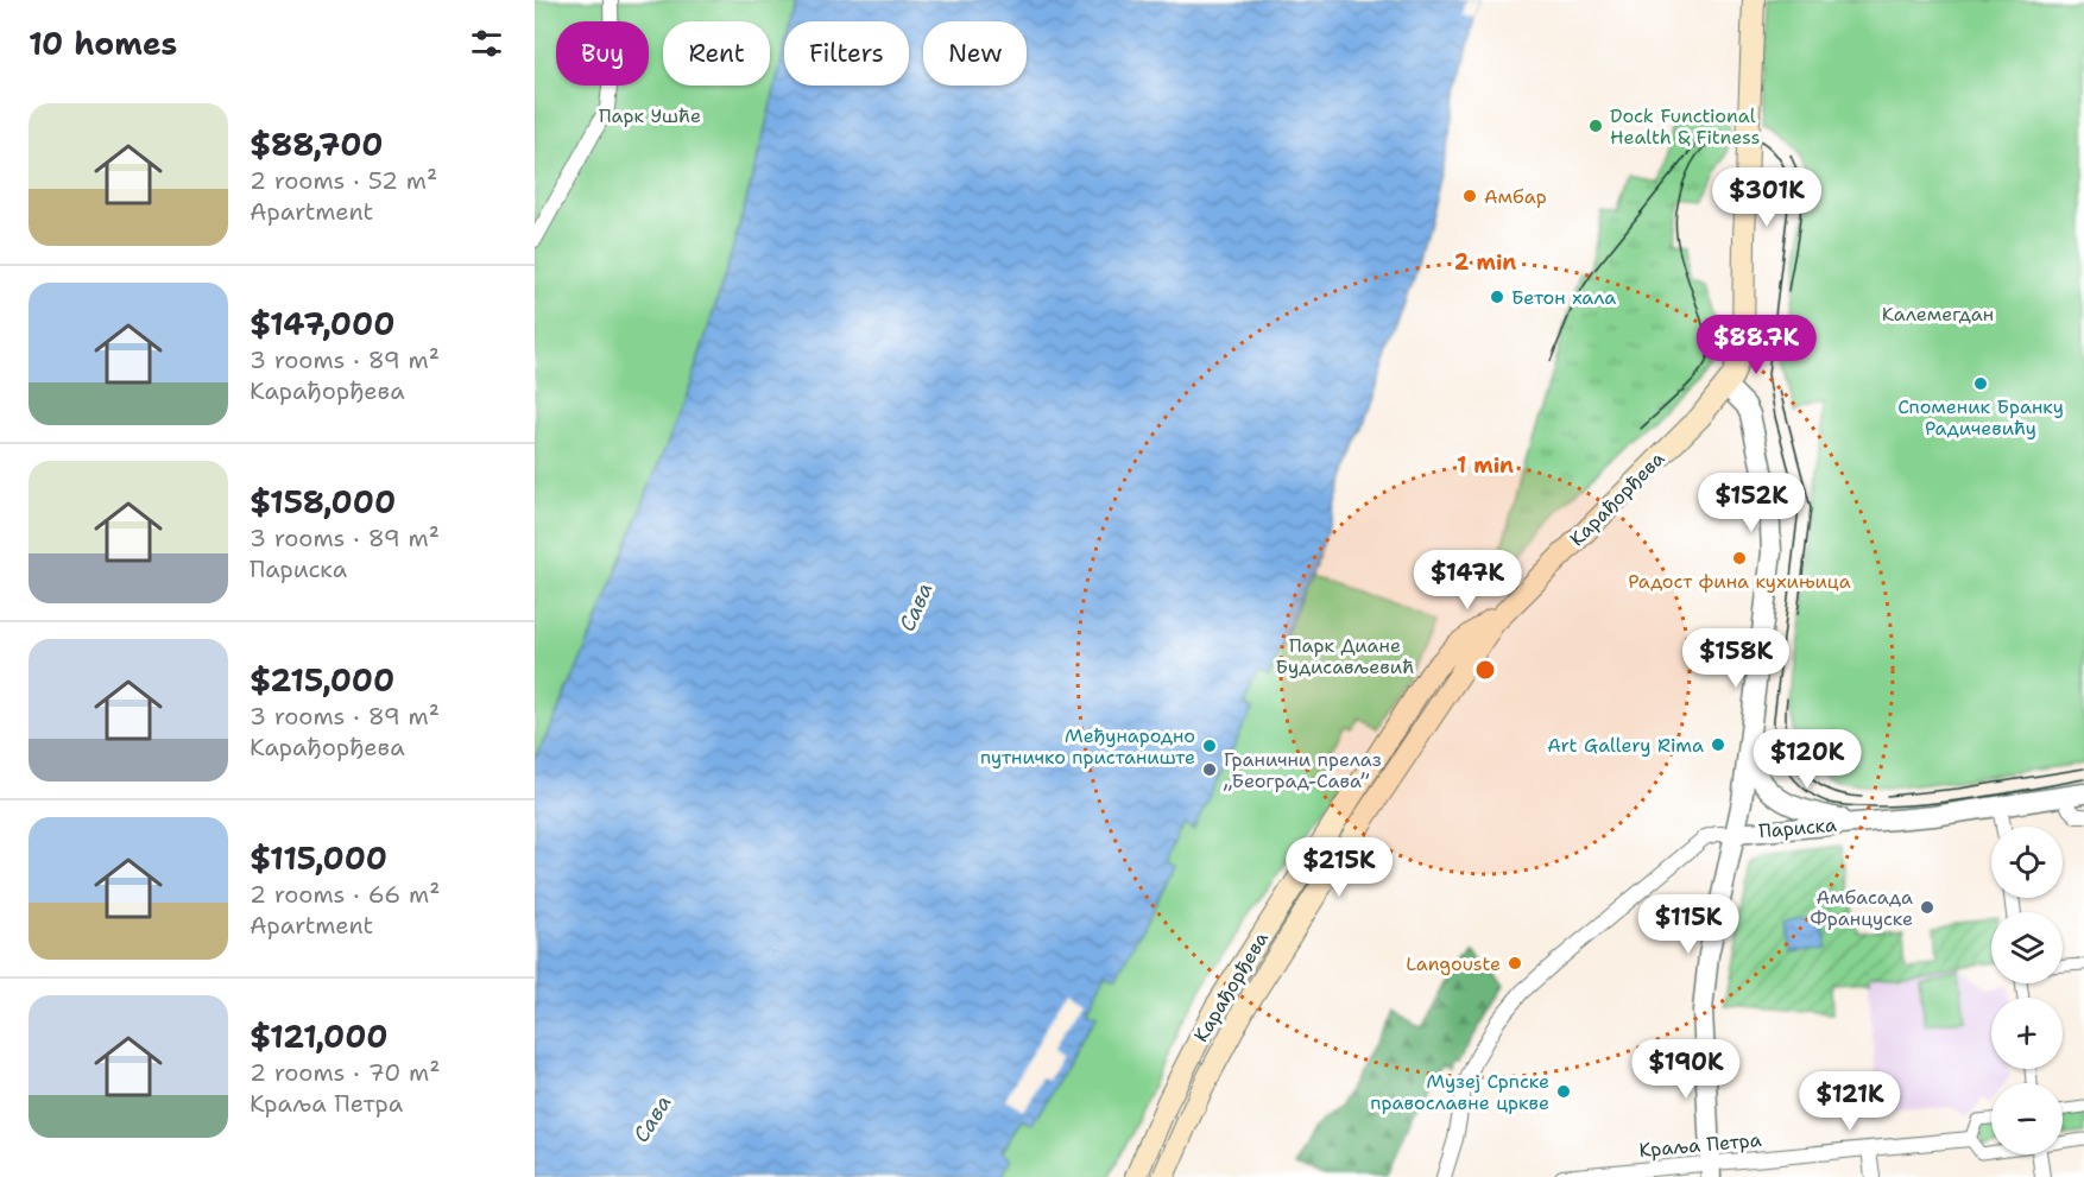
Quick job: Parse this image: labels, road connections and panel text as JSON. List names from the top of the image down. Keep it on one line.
{"streets":{"main road":["Карађорђева"],"street":["Париска","Краља Петра"]},"crossings":[["Карађорђева","Париска"]],"water":["Сава"],"parks":["Парк Ушће","Калемегдан","Парк Диане Будисављевић"],"places":["Dock Functional Health & Fitness","Амбар","Бетон хала","Споменик Бранку Радичевићу","Радост фина кухињица","Art Gallery Rima","Међународно путничко пристаниште","Гранични прелаз „Београд-Сава”","Амбасада Француске","Langouste","Музеј Српске православне цркве"],"page":{"heading":"10 homes","chip":["Buy","Rent","Filters","New"],"list":[{"name":"$88,700","note":"2 rooms · 52 m² · Apartment"},{"name":"$147,000","note":"3 rooms · 89 m² · Карађорђева"},{"name":"$158,000","note":"3 rooms · 89 m² · Париска"},{"name":"$215,000","note":"3 rooms · 89 m² · Карађорђева"},{"name":"$115,000","note":"2 rooms · 66 m² · Apartment"},{"name":"$121,000","note":"2 rooms · 70 m² · Краља Петра"}],"price":["$301K","$88.7K","$152K","$147K","$158K","$120K","$215K","$115K","$190K","$121K"],"map_buttons":["+","−"]},"rings":["2 min","1 min"]}
